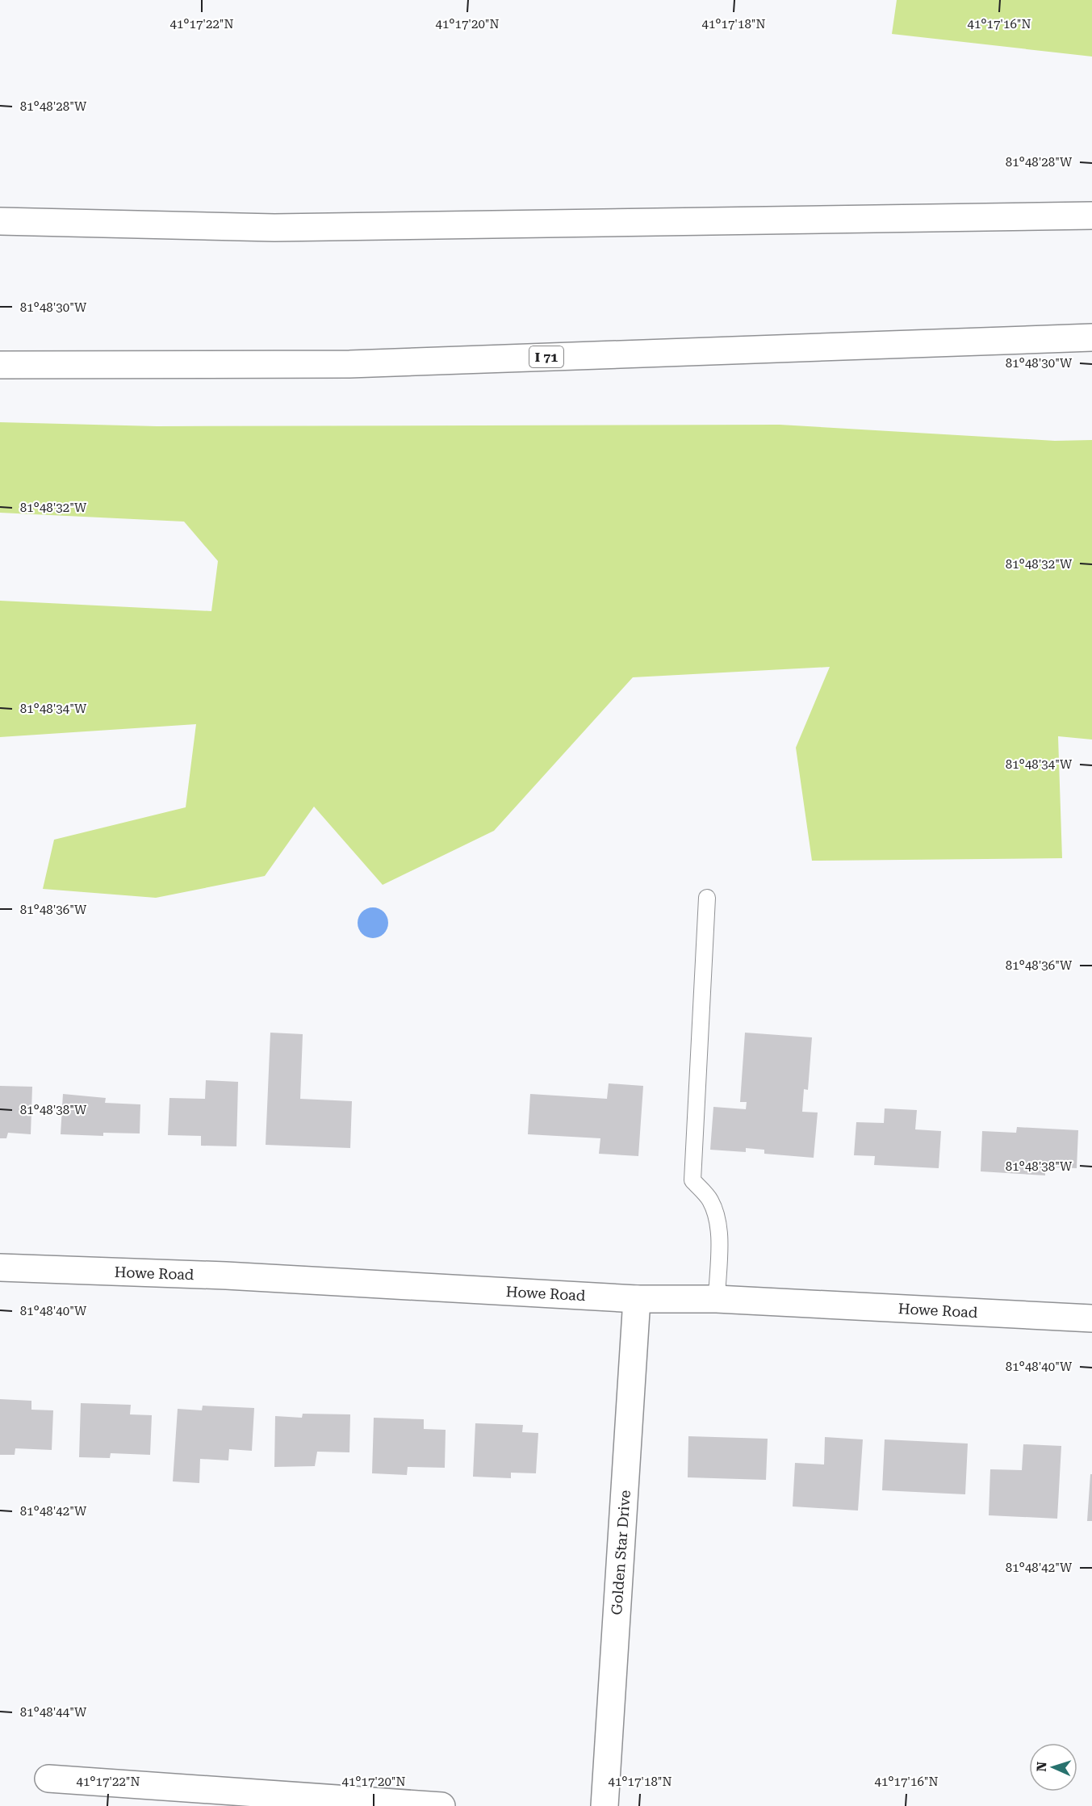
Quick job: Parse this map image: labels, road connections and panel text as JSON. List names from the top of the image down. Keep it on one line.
{"streets":{"main road":["I 71","Howe Road","Golden Star Drive"]},"crossings":[["Howe Road","Golden Star Drive"]],"north":"left","coordinates":["41°17'22\"N","41°17'20\"N","41°17'18\"N","41°17'16\"N","81°48'28\"W","81°48'30\"W","81°48'32\"W","81°48'34\"W","81°48'36\"W","81°48'38\"W","81°48'40\"W","81°48'42\"W","81°48'44\"W"]}
